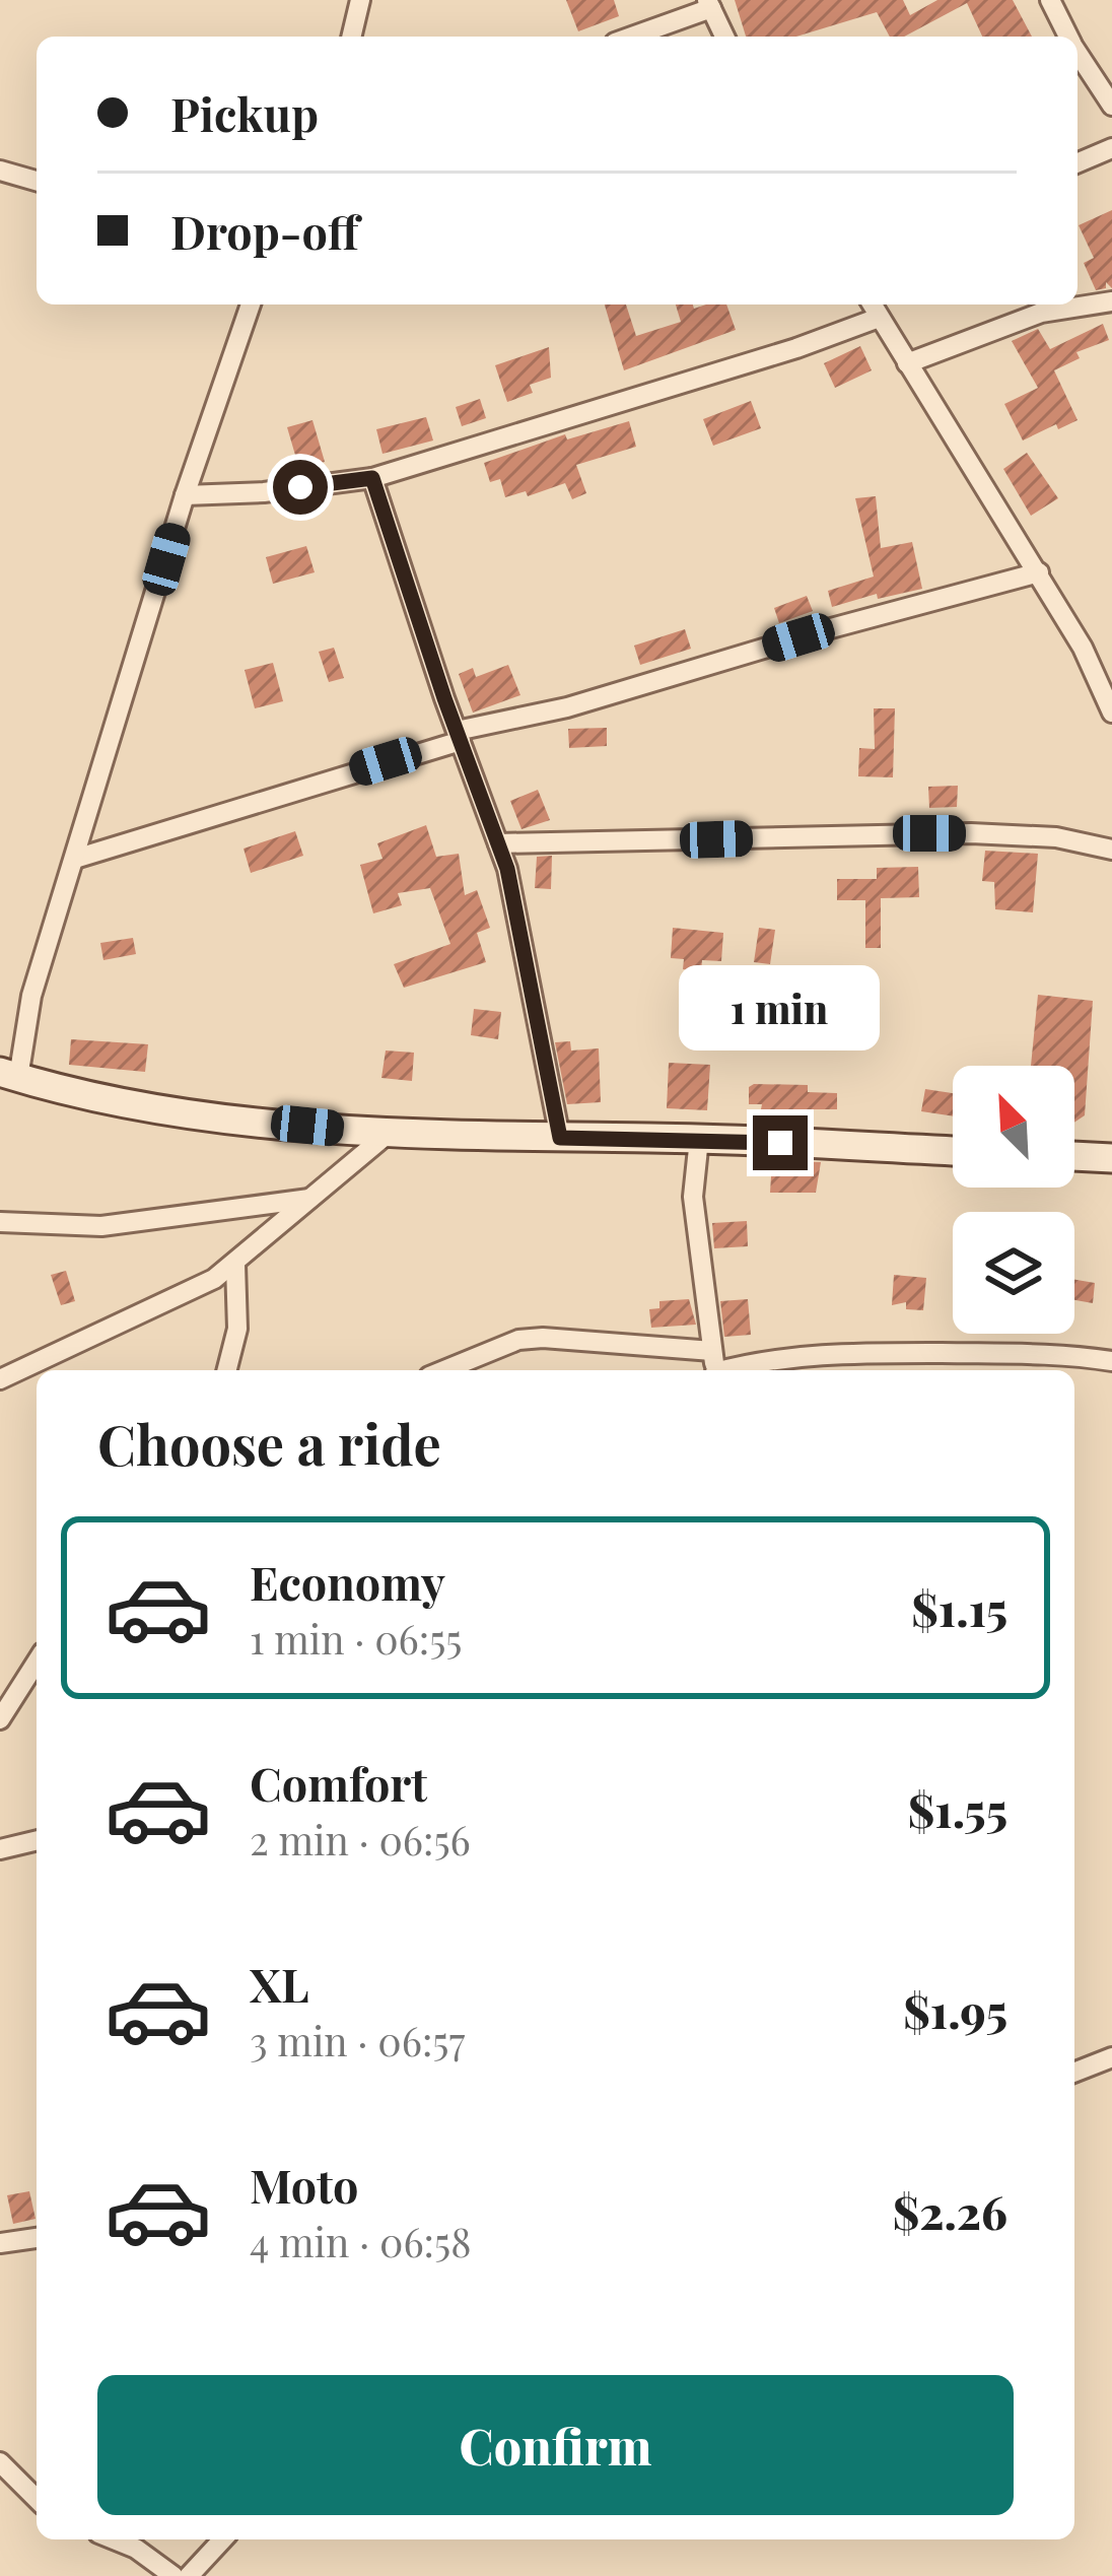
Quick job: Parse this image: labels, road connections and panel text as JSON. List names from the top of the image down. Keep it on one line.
{"north":"top left","page":{"banner":["Pickup","Drop-off"],"bubble":"1 min","heading":"Choose a ride","list":[{"name":"Economy","note":"1 min · 06:55","value":"$1.15"},{"name":"Comfort","note":"2 min · 06:56","value":"$1.55"},{"name":"XL","note":"3 min · 06:57","value":"$1.95"},{"name":"Moto","note":"4 min · 06:58","value":"$2.26"}],"buttons":"Confirm"}}
